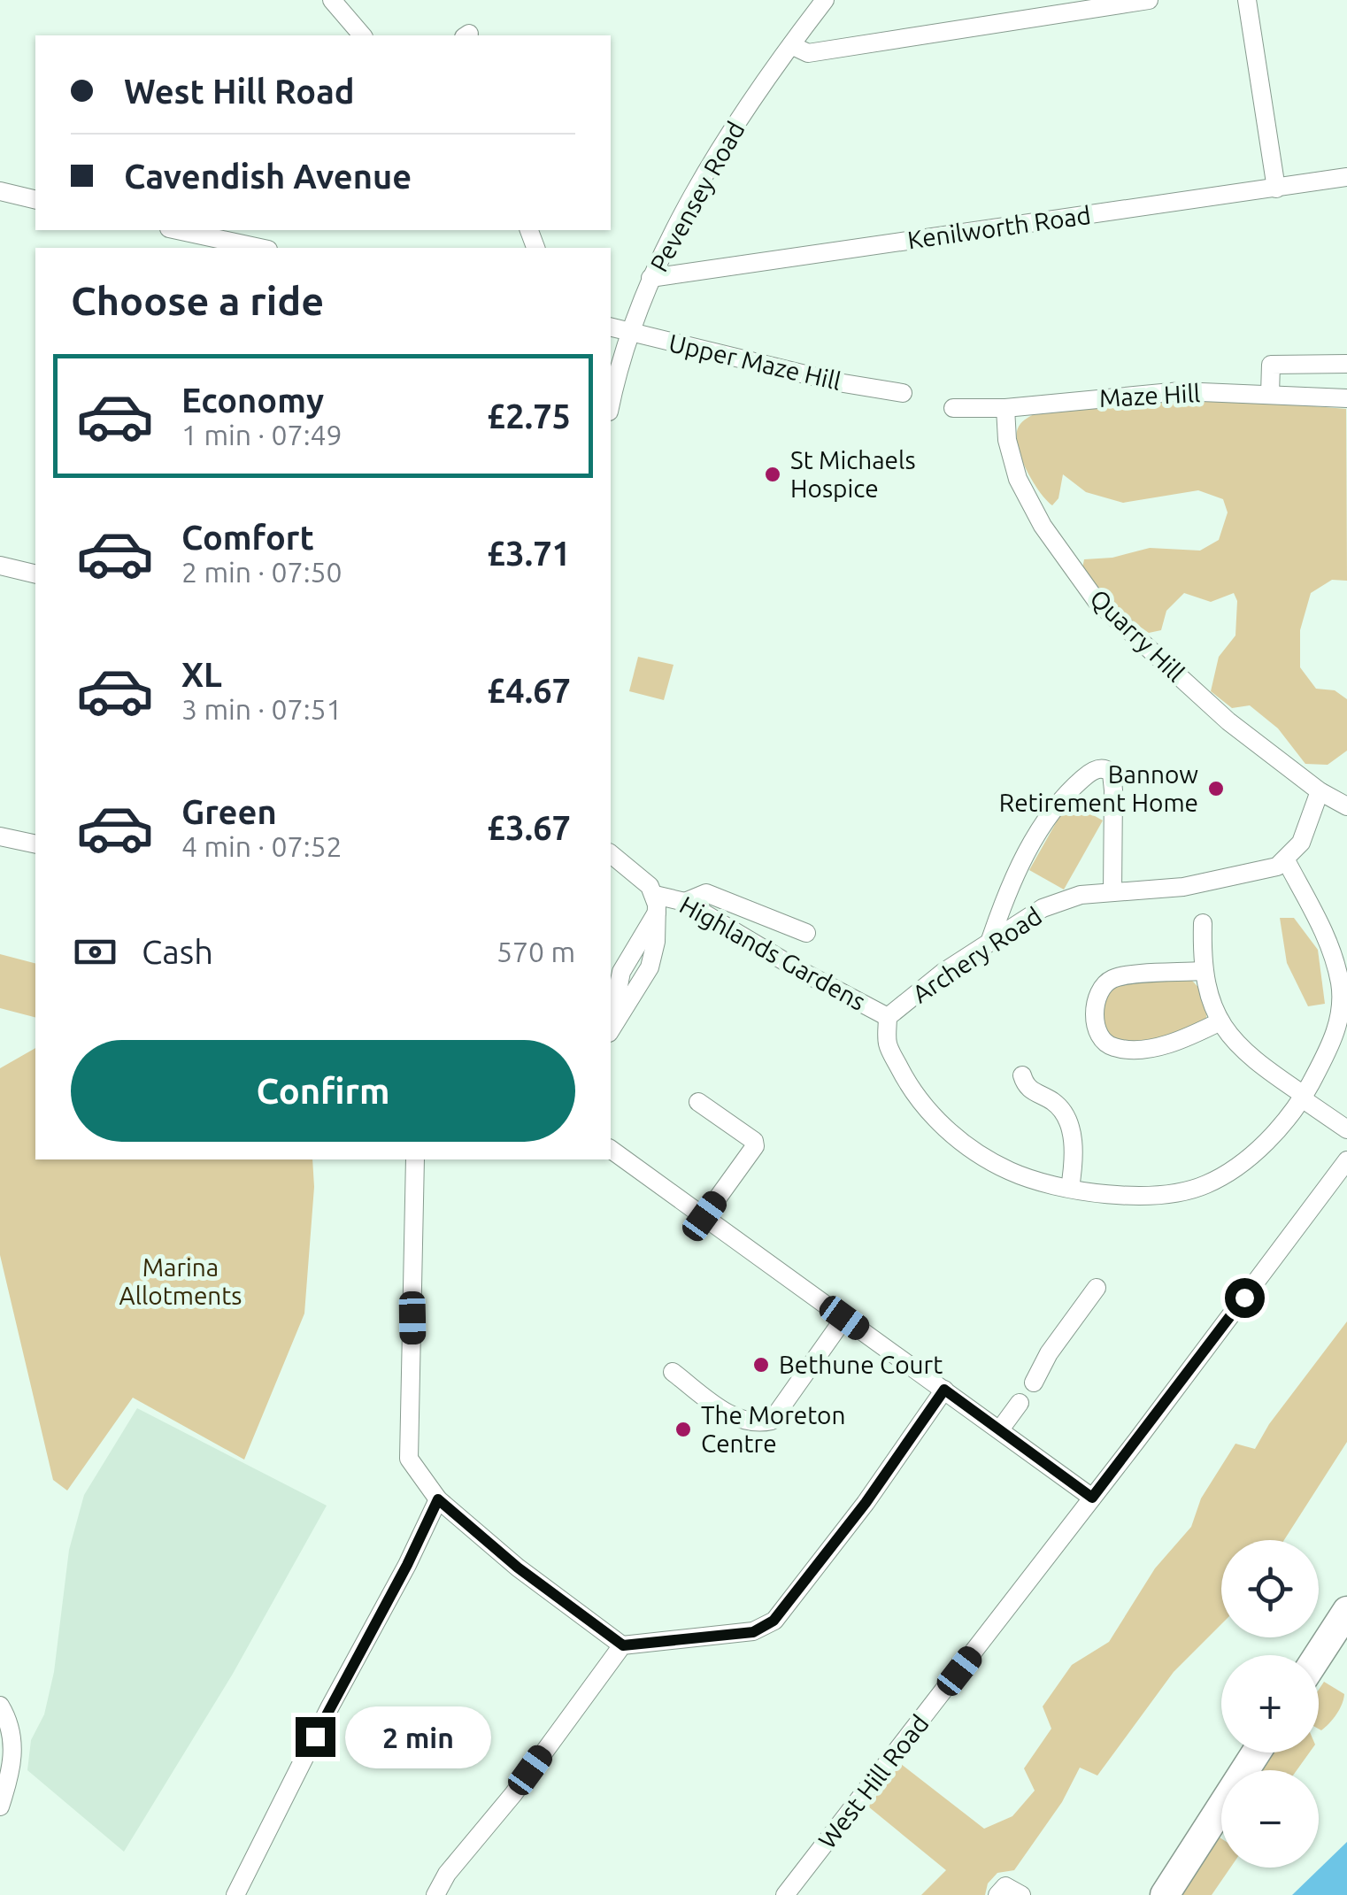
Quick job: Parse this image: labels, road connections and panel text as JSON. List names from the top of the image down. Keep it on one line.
{"streets":{"street":["Pevensey Road","Kenilworth Road","Upper Maze Hill","Maze Hill","Quarry Hill","Highlands Gardens","Archery Road","West Hill Road"]},"crossings":[["Pevensey Road","Kenilworth Road"],["Pevensey Road","Upper Maze Hill"],["Maze Hill","Quarry Hill"],["Highlands Gardens","Archery Road"]],"parks":["Marina Allotments"],"places":["St Michaels Hospice","Bannow Retirement Home","Bethune Court","The Moreton Centre"],"page":{"banner":["West Hill Road","Cavendish Avenue"],"heading":"Choose a ride","list":[{"name":"Economy","note":"1 min · 07:49","value":"£2.75"},{"name":"Comfort","note":"2 min · 07:50","value":"£3.71"},{"name":"XL","note":"3 min · 07:51","value":"£4.67"},{"name":"Green","note":"4 min · 07:52","value":"£3.67"}],"pay":["Cash","570 m"],"buttons":"Confirm","map_buttons":["+","−"],"bubble":"2 min"}}
